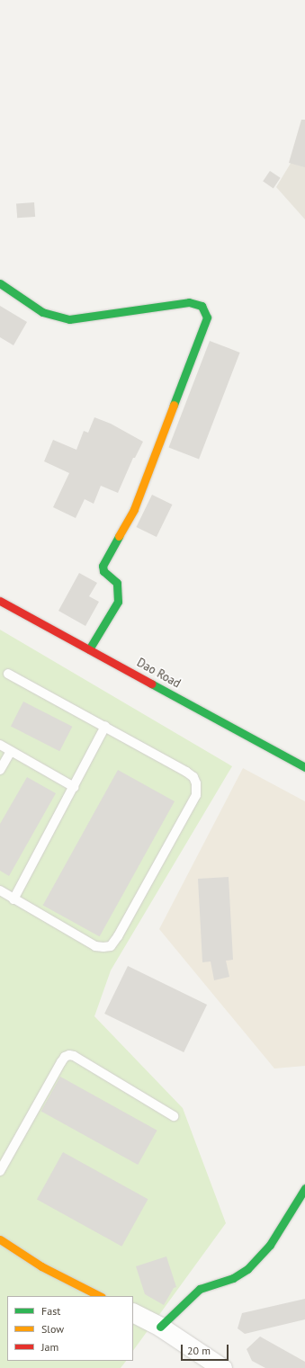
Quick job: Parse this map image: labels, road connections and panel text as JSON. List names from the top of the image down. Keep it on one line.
{"streets":{"street":["Dao Road"]},"legend":["Fast","Slow","Jam"],"scale_bar":"20 m"}
